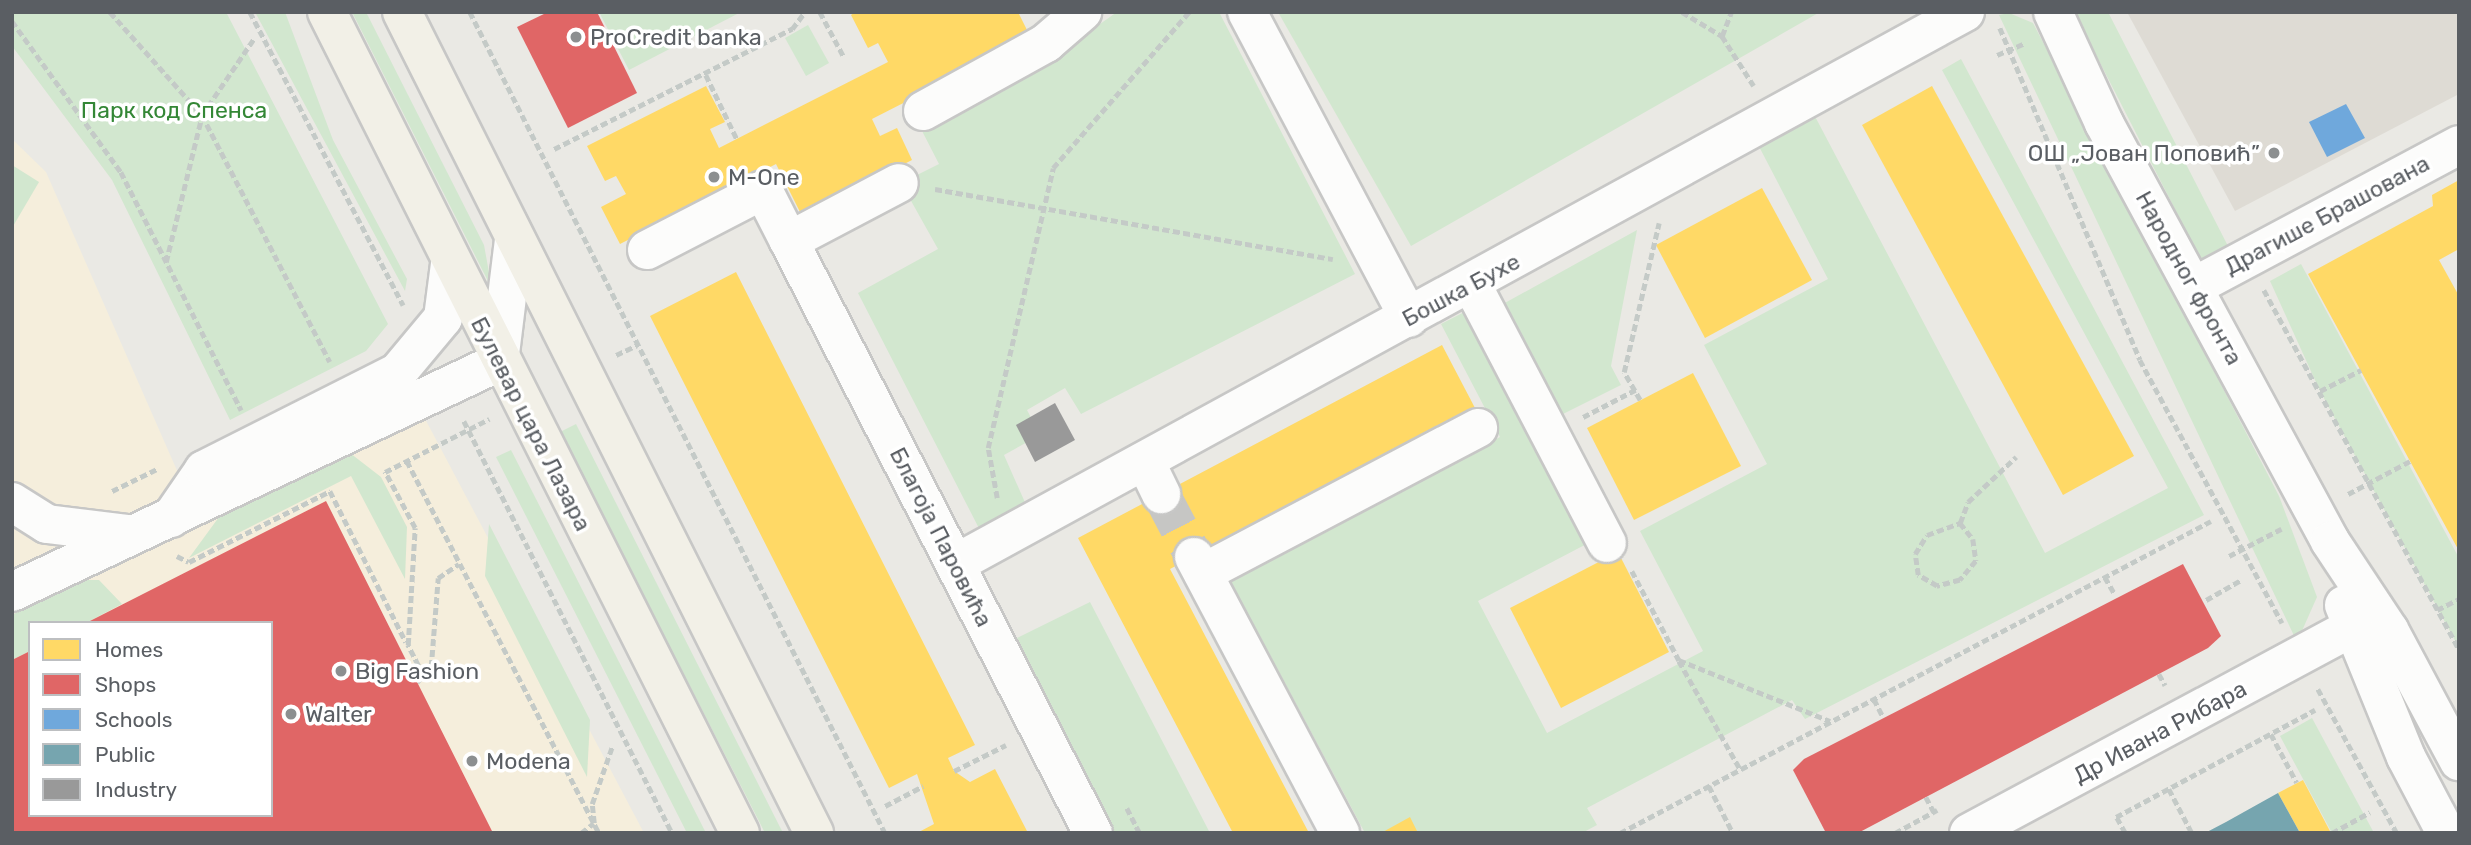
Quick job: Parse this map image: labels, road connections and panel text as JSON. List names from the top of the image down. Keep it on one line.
{"streets":{"main road":["Булевар цара Лазара"],"street":["Драгише Брашована","Народног фронта","Бошка Бухе","Благоја Паровића","Др Ивана Рибара"]},"crossings":[["Драгише Брашована","Народног фронта"],["Народног фронта","Др Ивана Рибара"],["Бошка Бухе","Благоја Паровића"]],"parks":["Парк код Спенса"],"places":["ProCredit banka","ОШ „Јован Поповић”","M-One","Big Fashion","Walter","Modena"],"legend":["Homes","Shops","Schools","Public","Industry"]}
